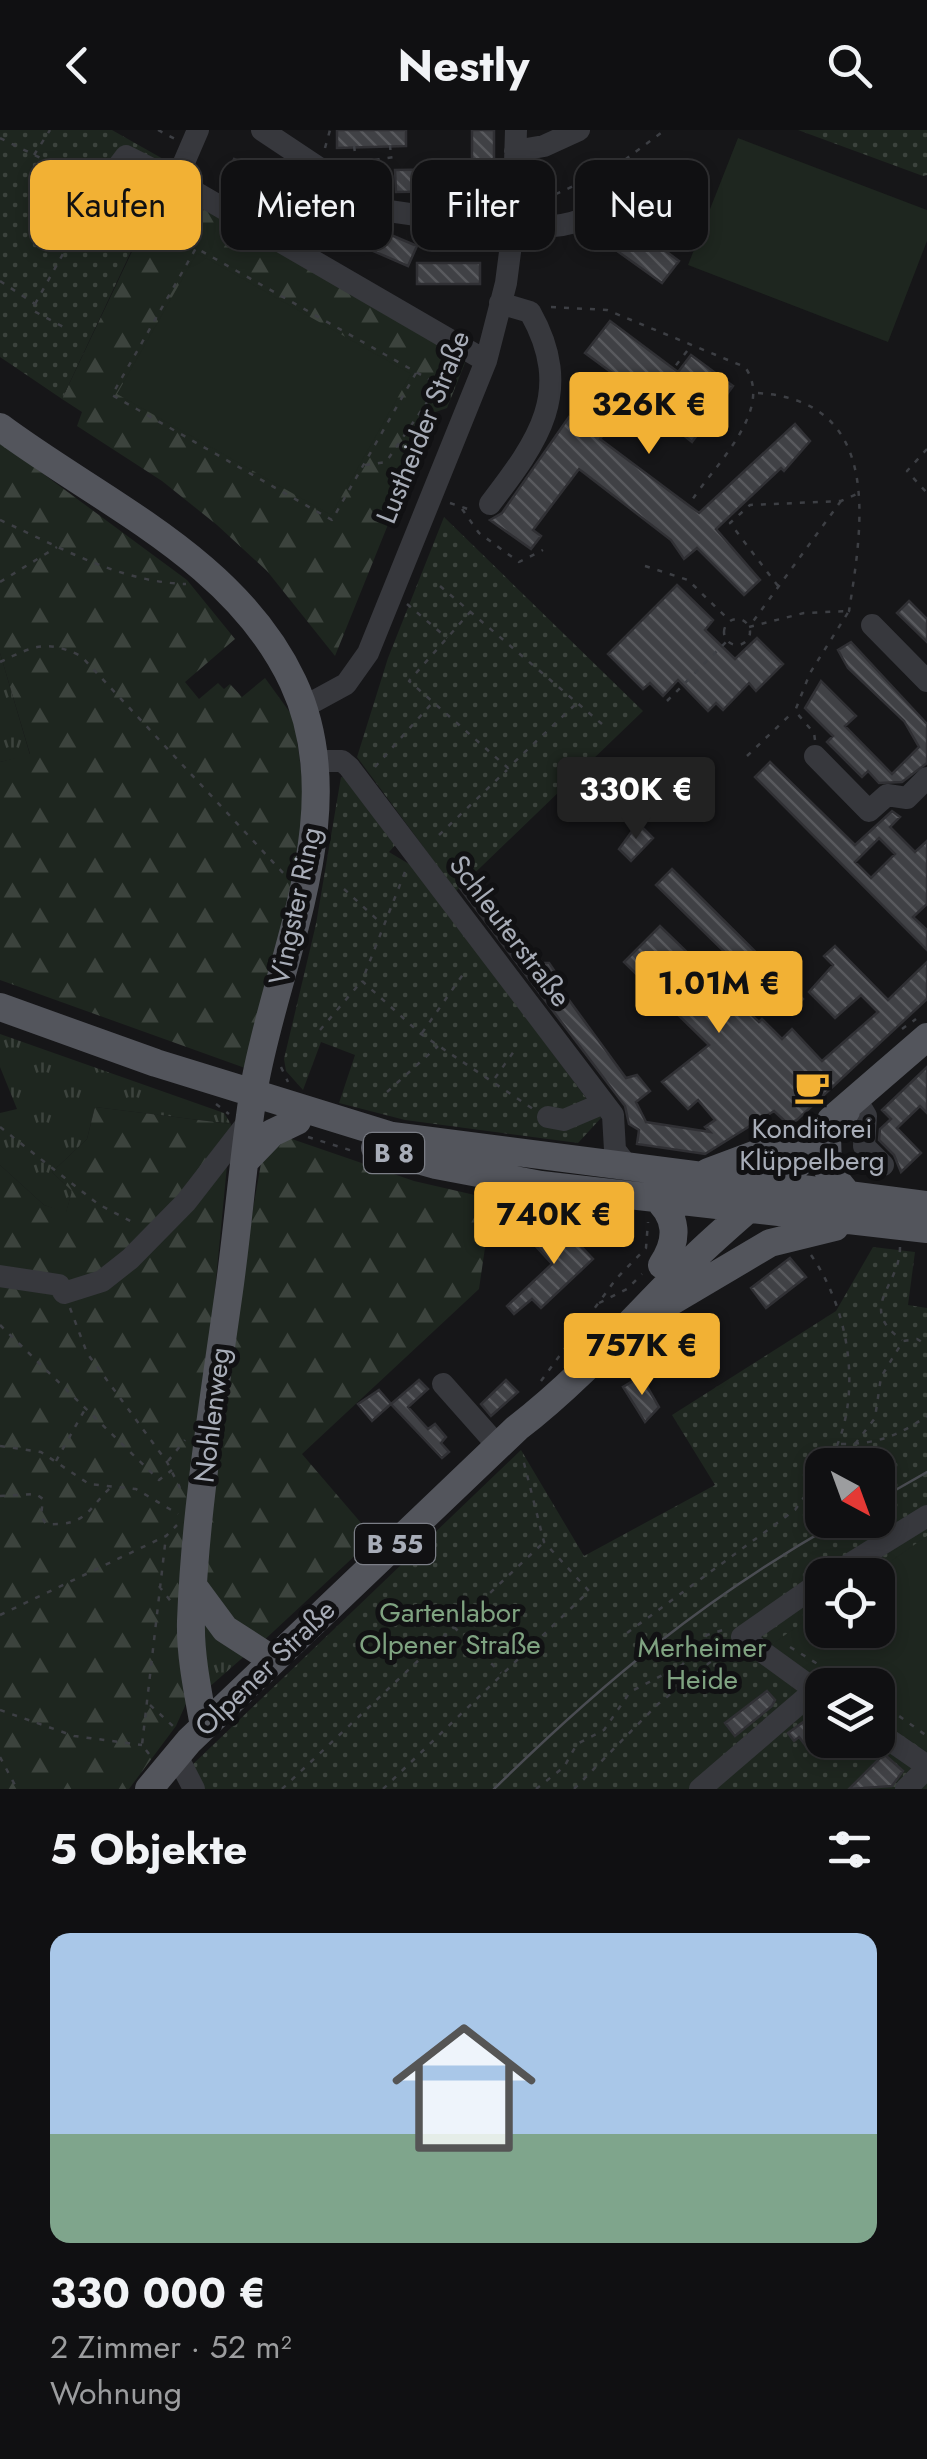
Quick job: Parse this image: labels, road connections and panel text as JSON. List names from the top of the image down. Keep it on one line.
{"streets":{"main road":["Vingster Ring","B 8","Nohlenweg","B 55","Olpener Straße"],"street":["Lustheider Straße","Schleuterstraße"]},"crossings":[["Lustheider Straße","Vingster Ring"],["Vingster Ring","Schleuterstraße"],["Vingster Ring","B 8"],["Vingster Ring","Nohlenweg"],["Schleuterstraße","B 8"],["B 8","Nohlenweg"],["B 8","B 55"],["B 8","Olpener Straße"],["Nohlenweg","Olpener Straße"],["B 55","Olpener Straße"]],"parks":["Gartenlabor Olpener Straße","Merheimer Heide"],"places":{"cafe":["Konditorei Klüppelberg"]},"north":"bottom right","page":{"header":"Nestly","chip":["Kaufen","Mieten","Filter","Neu"],"price":["326K €","330K €","1.01M €","740K €","757K €"],"heading":"5 Objekte","list":[{"name":"330 000 €","note":"2 Zimmer · 52 m² · Wohnung"}]}}
